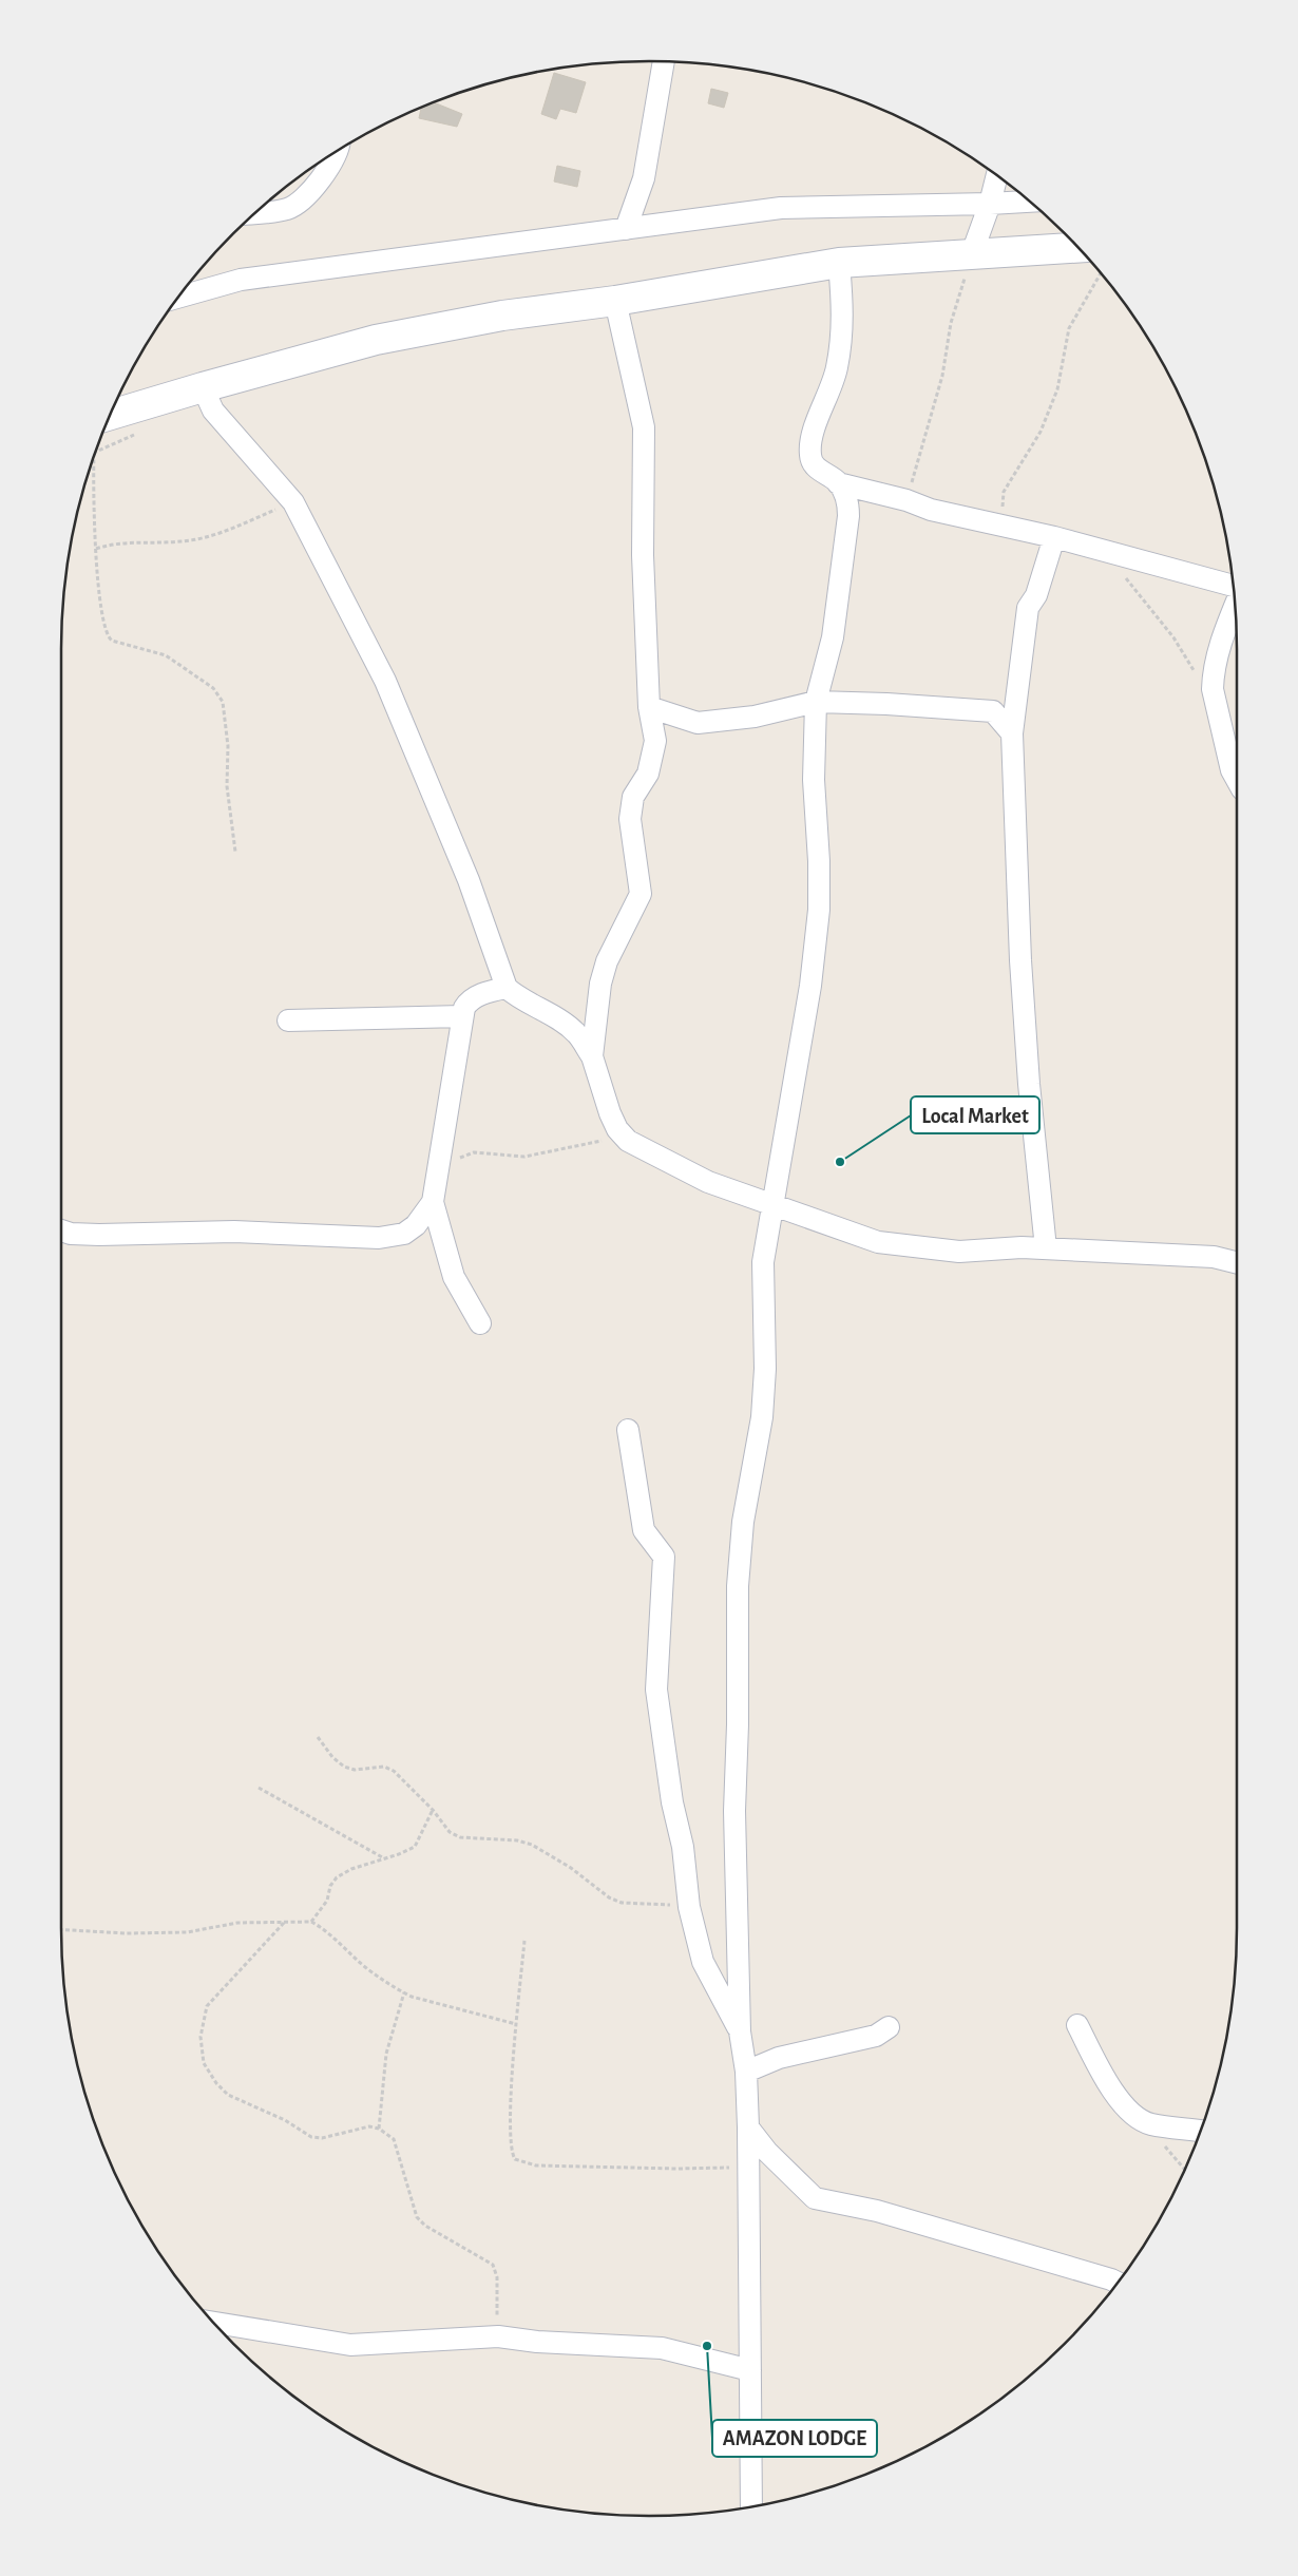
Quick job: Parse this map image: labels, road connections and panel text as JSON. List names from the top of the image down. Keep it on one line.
{"places":["Local Market","AMAZON LODGE"]}
